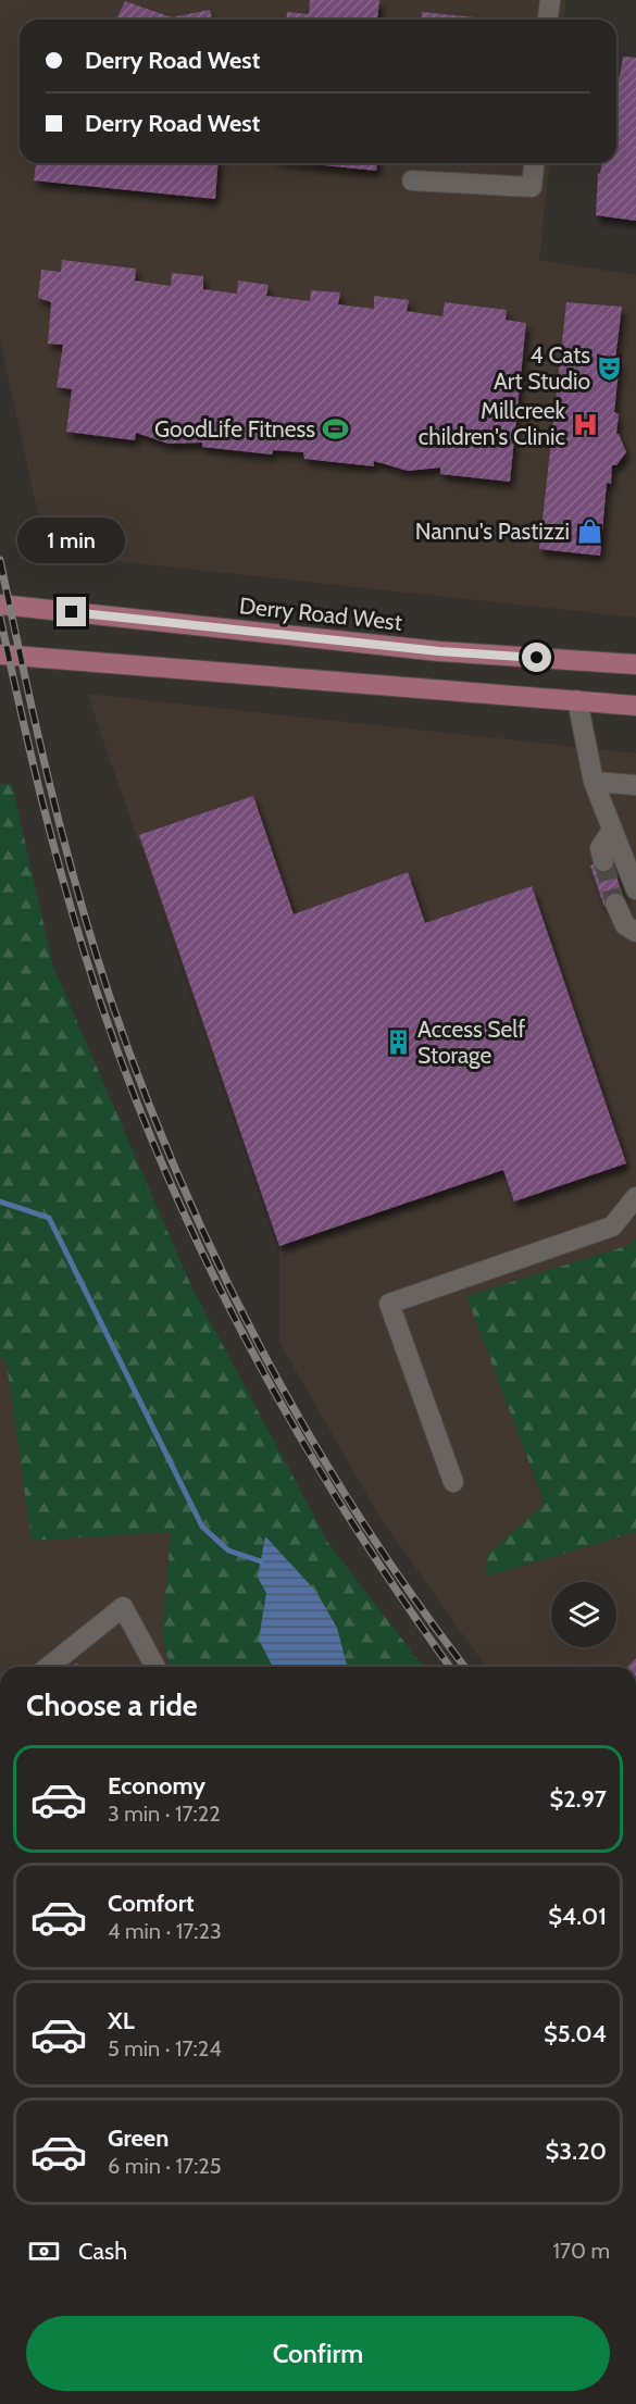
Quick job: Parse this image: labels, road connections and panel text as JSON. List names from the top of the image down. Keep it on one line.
{"streets":{"main road":["Derry Road West"]},"places":{"theatre":["4 Cats Art Studio"],"hospital":["Millcreek children's Clinic"],"sports":["GoodLife Fitness"],"shop":["Nannu's Pastizzi"],"building":["Access Self Storage"]},"page":{"banner":["Derry Road West","Derry Road West"],"bubble":"1 min","heading":"Choose a ride","list":[{"name":"Economy","note":"3 min · 17:22","value":"$2.97"},{"name":"Comfort","note":"4 min · 17:23","value":"$4.01"},{"name":"XL","note":"5 min · 17:24","value":"$5.04"},{"name":"Green","note":"6 min · 17:25","value":"$3.20"}],"pay":["Cash","170 m"],"buttons":"Confirm"}}
